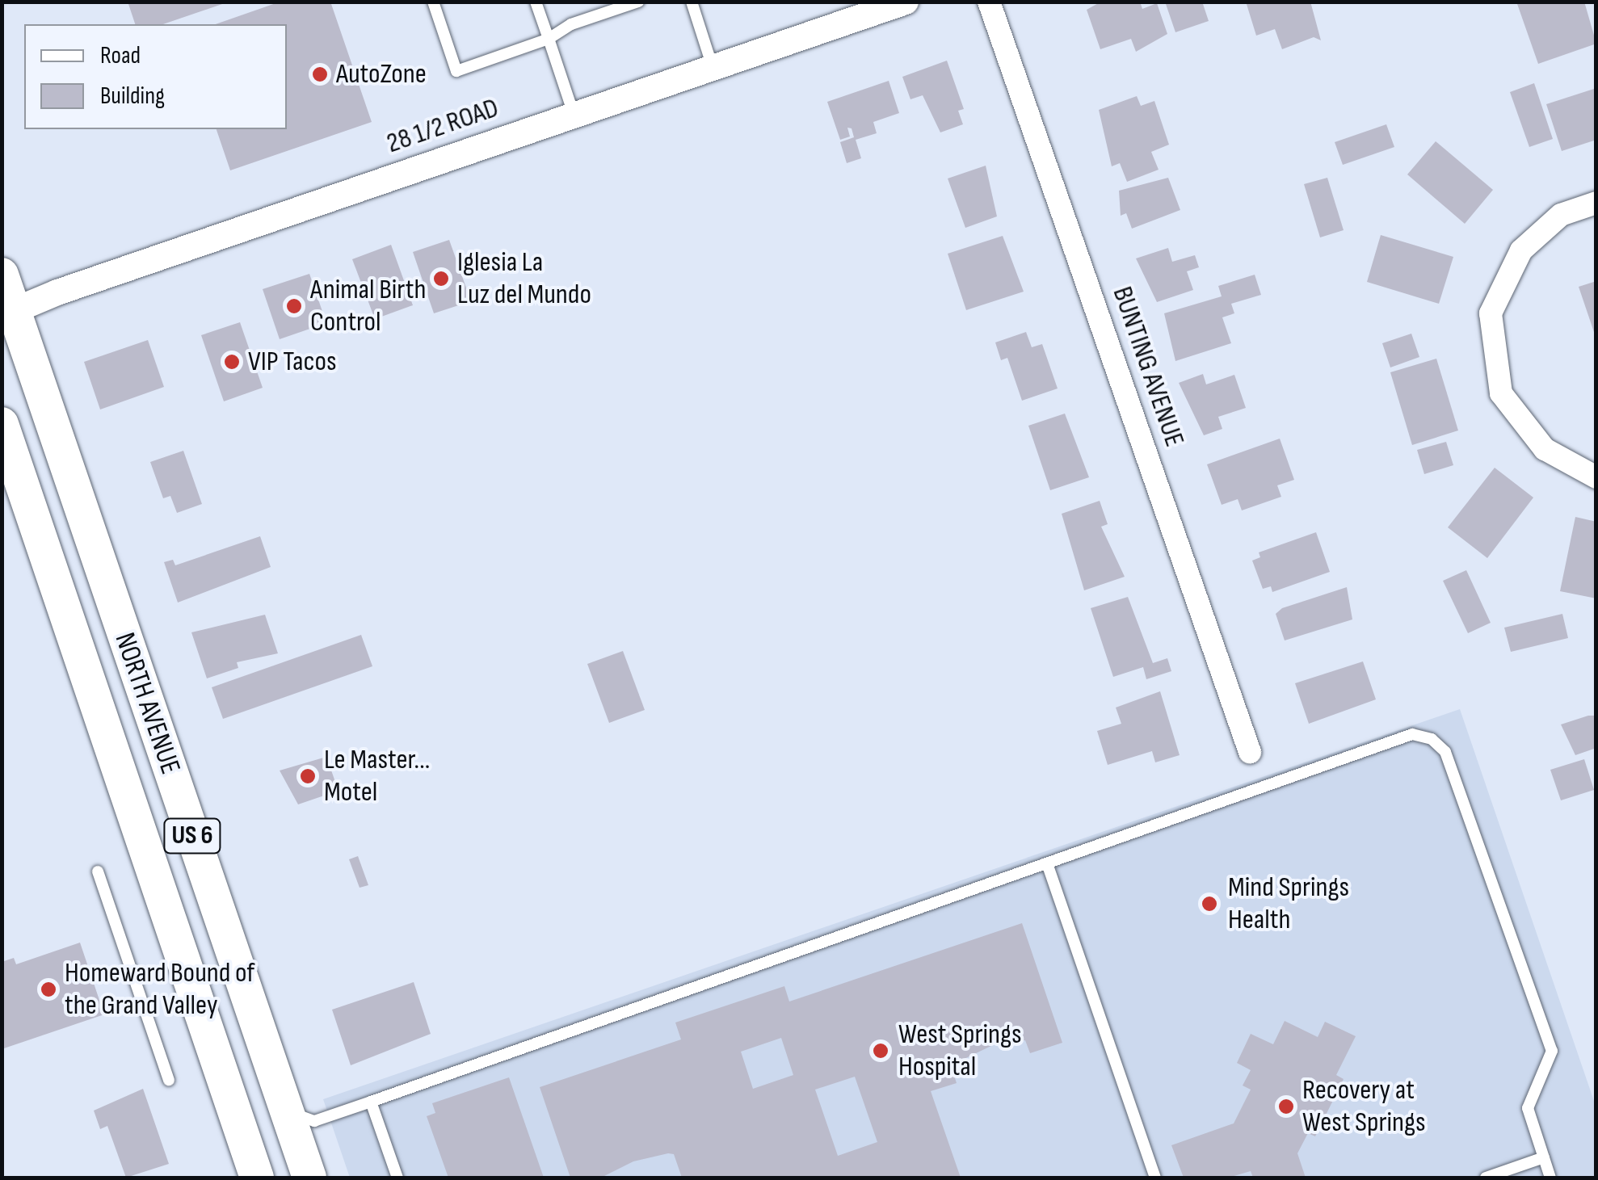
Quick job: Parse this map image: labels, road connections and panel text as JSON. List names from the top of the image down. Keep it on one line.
{"streets":{"main road":["NORTH AVENUE","US 6"],"street":["28 1/2 ROAD","BUNTING AVENUE"]},"crossings":[["28 1/2 ROAD","NORTH AVENUE"]],"places":["AutoZone","Iglesia La Luz del Mundo","Animal Birth Control","VIP Tacos","Le Master... Motel","Mind Springs Health","Homeward Bound of the Grand Valley","West Springs Hospital","Recovery at West Springs"],"legend":["Road","Building"]}
